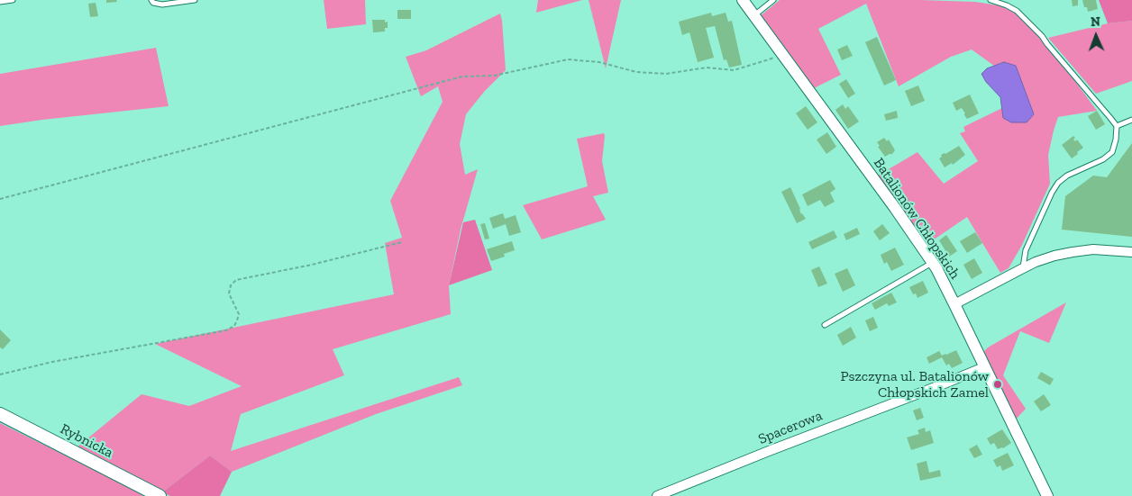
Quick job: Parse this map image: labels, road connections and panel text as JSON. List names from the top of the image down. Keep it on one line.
{"streets":{"main road":["Rybnicka"],"street":["Batalionów Chłopskich","Spacerowa"]},"crossings":[["Batalionów Chłopskich","Spacerowa"]],"places":["Pszczyna ul. Batalionów Chłopskich Zamel"],"north":"top"}
